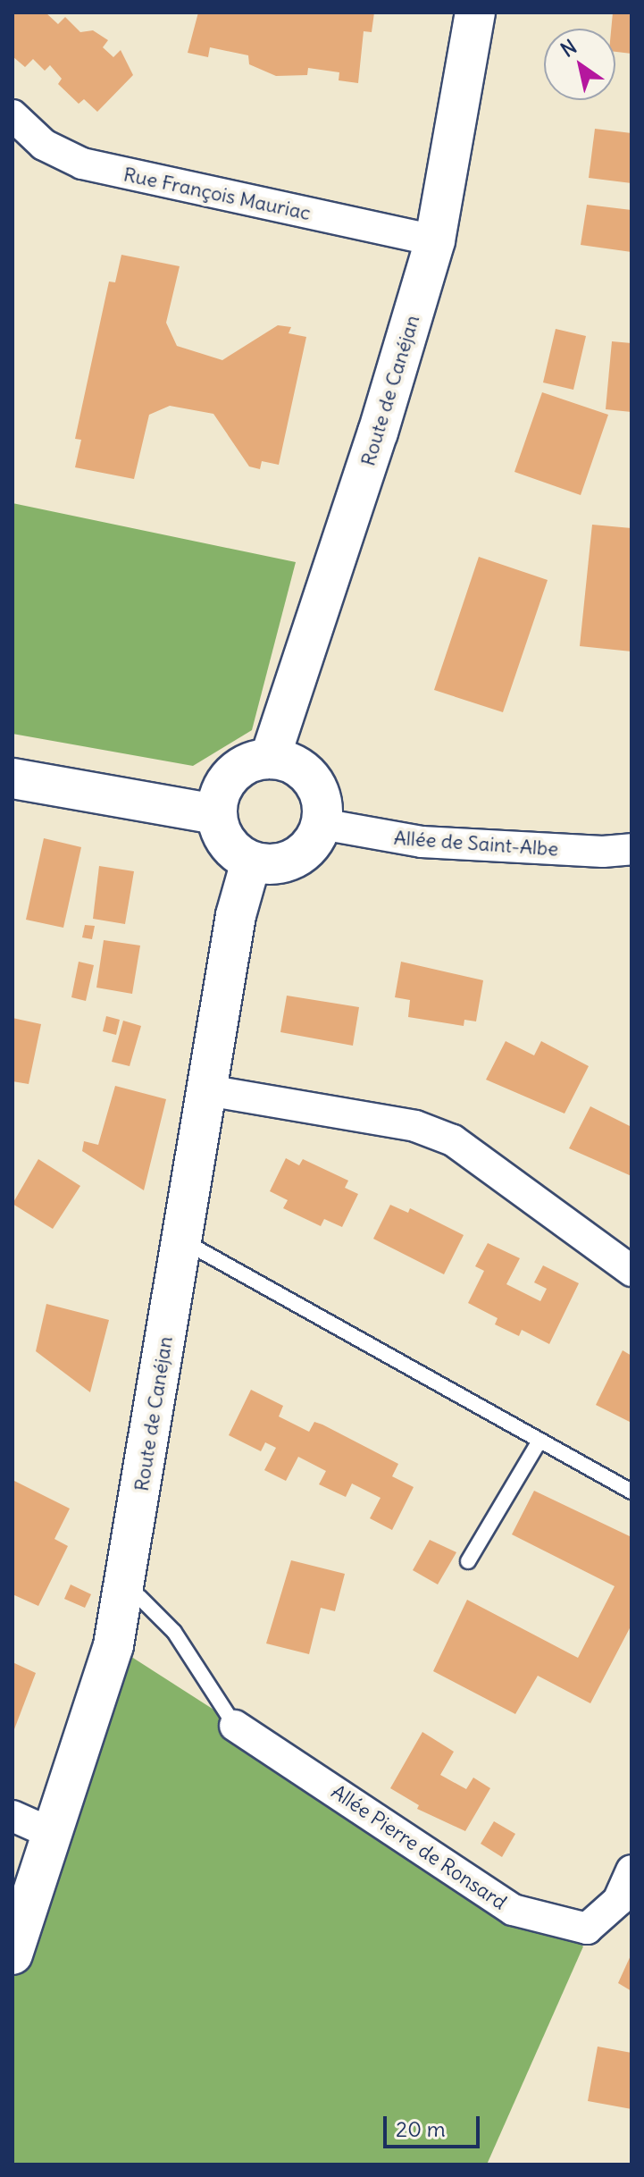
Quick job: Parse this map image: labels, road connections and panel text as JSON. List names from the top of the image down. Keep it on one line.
{"streets":{"street":["Rue François Mauriac","Route de Canéjan","Allée de Saint-Albe","Allée Pierre de Ronsard"]},"crossings":[["Rue François Mauriac","Route de Canéjan"],["Route de Canéjan","Allée de Saint-Albe"]],"scale_bar":"20 m","north":"top left"}
